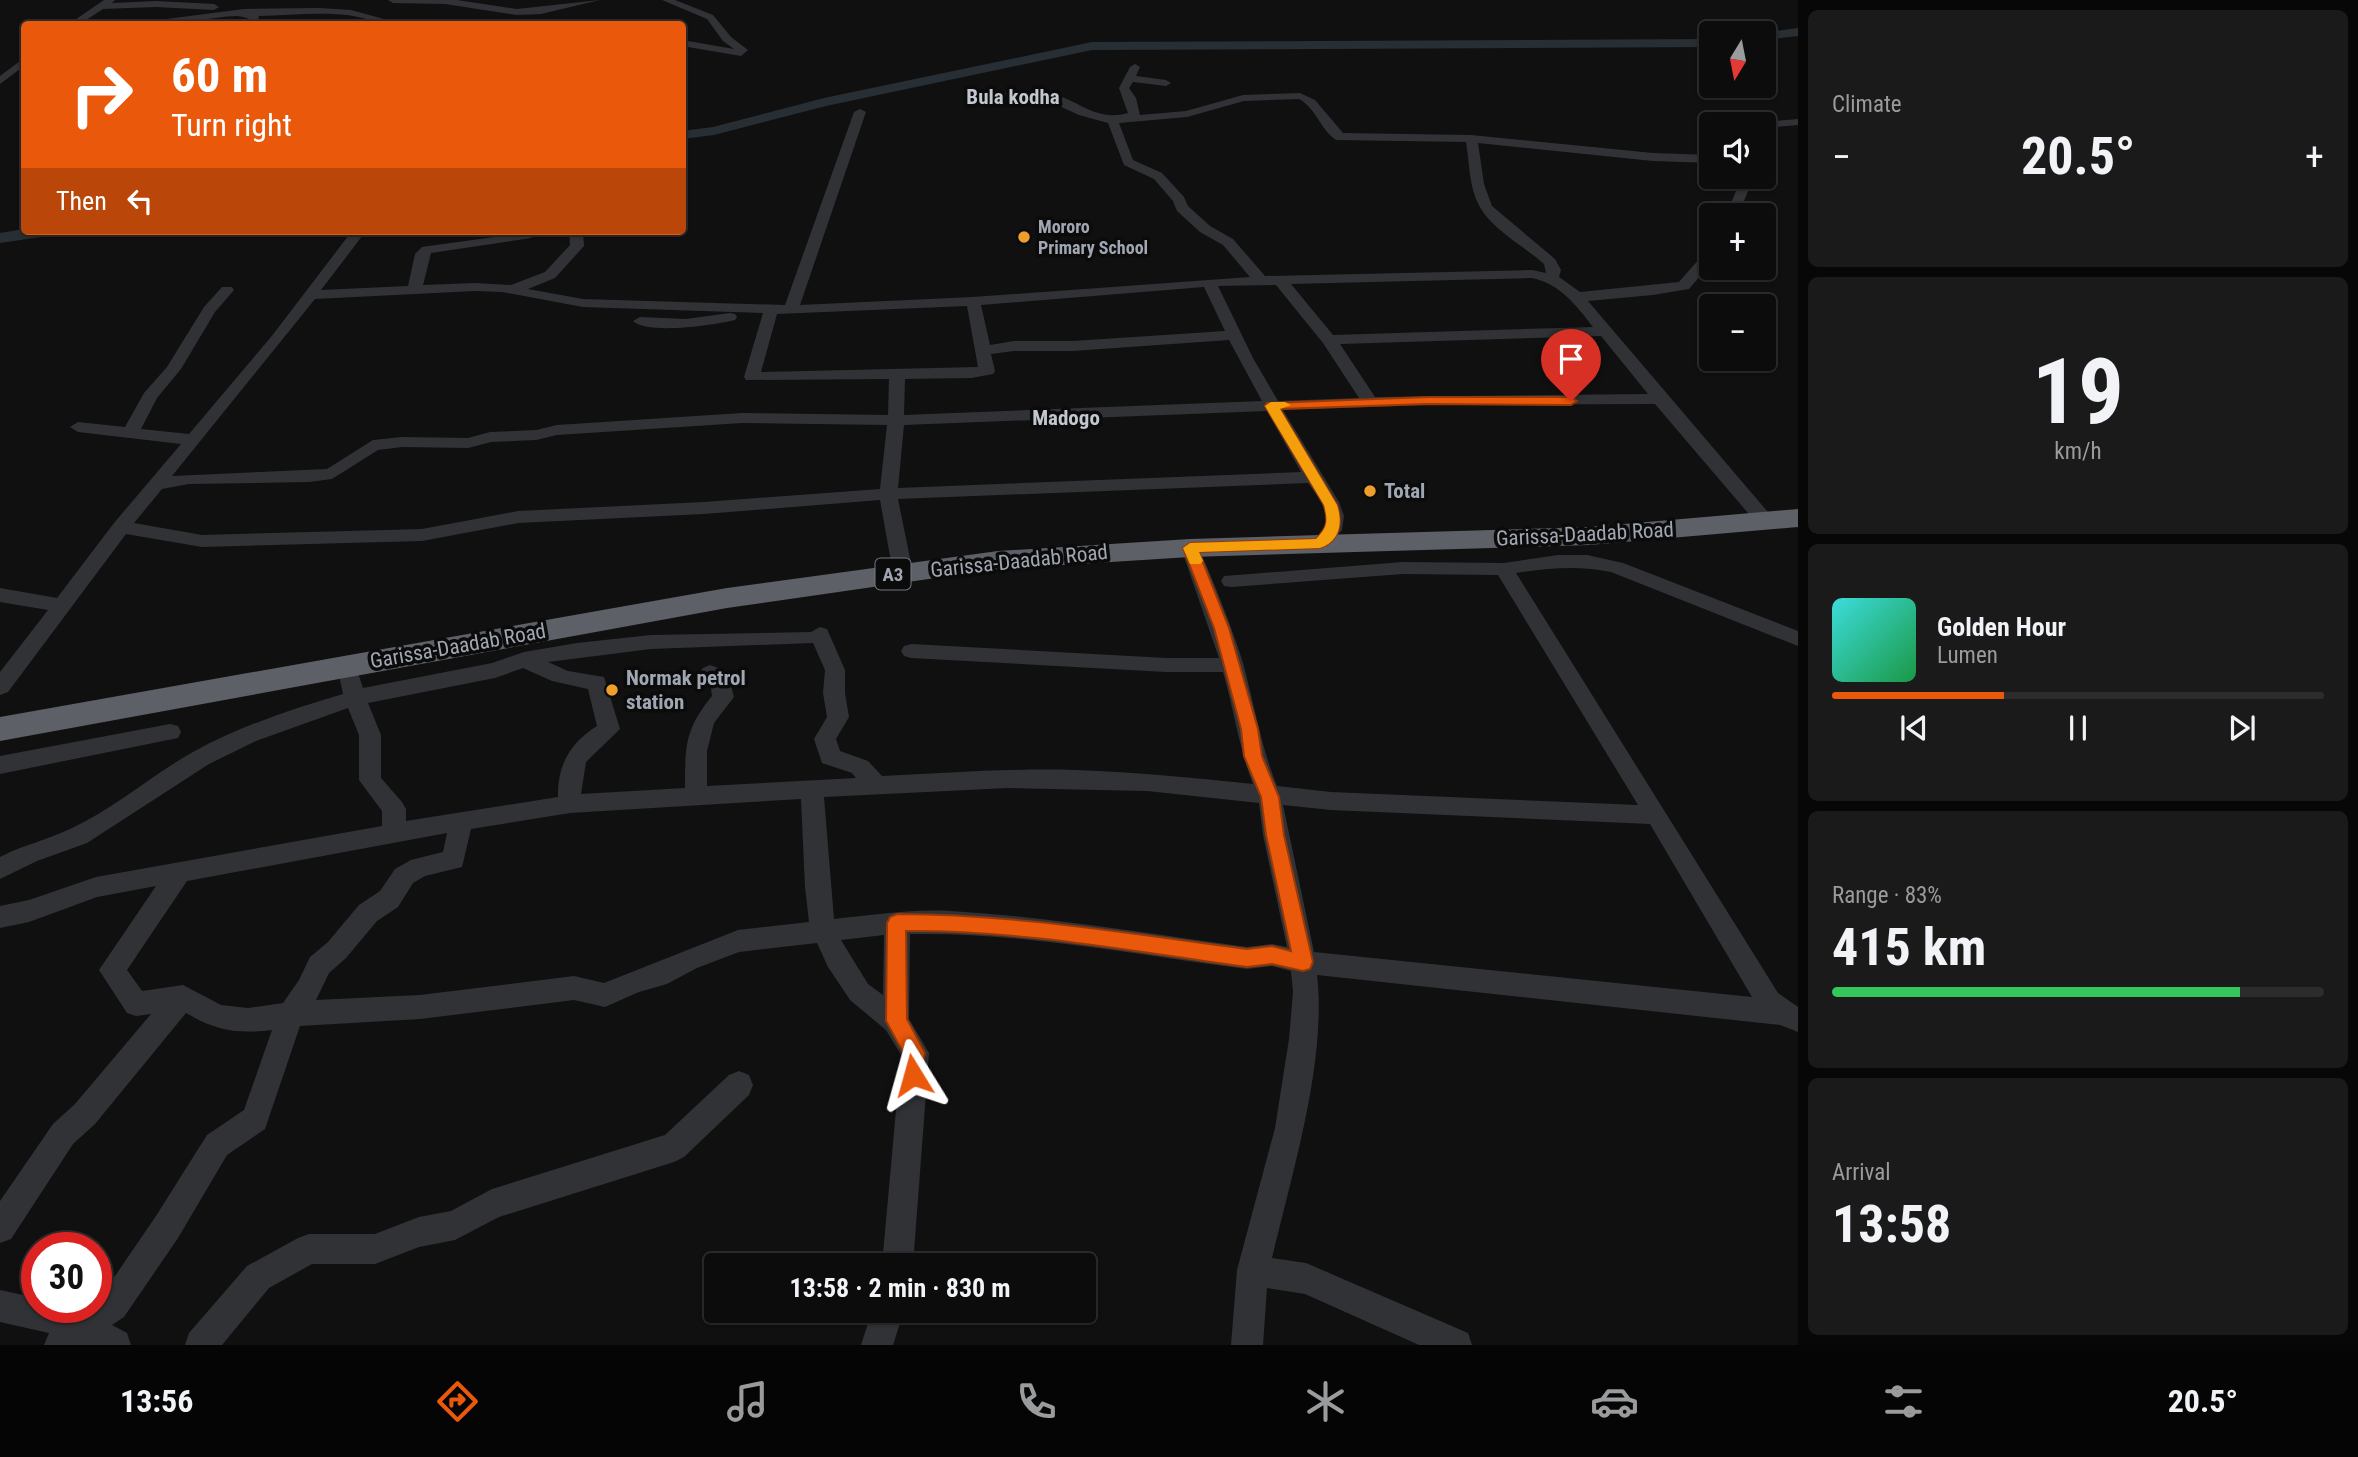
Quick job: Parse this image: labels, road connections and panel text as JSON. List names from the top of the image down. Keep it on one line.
{"streets":{"highway":["Garissa-Daadab Road","A3"]},"districts":["Bula kodha","Madogo"],"places":["Mororo Primary School","Total","Normak petrol station"],"north":"bottom","page":{"tile":["Climate",["19","km/h"],["Range · 83%","415 km"],["Arrival","13:58"]],"map_buttons":["+","−"],"turn":["60 m","Turn right"],"heat":["−","20.5°","+"],"then":"Then","song":["Golden Hour","Lumen"],"limit":"30","trip":"13:58 · 2 min · 830 m","tabs":["13:56","20.5°"]}}
